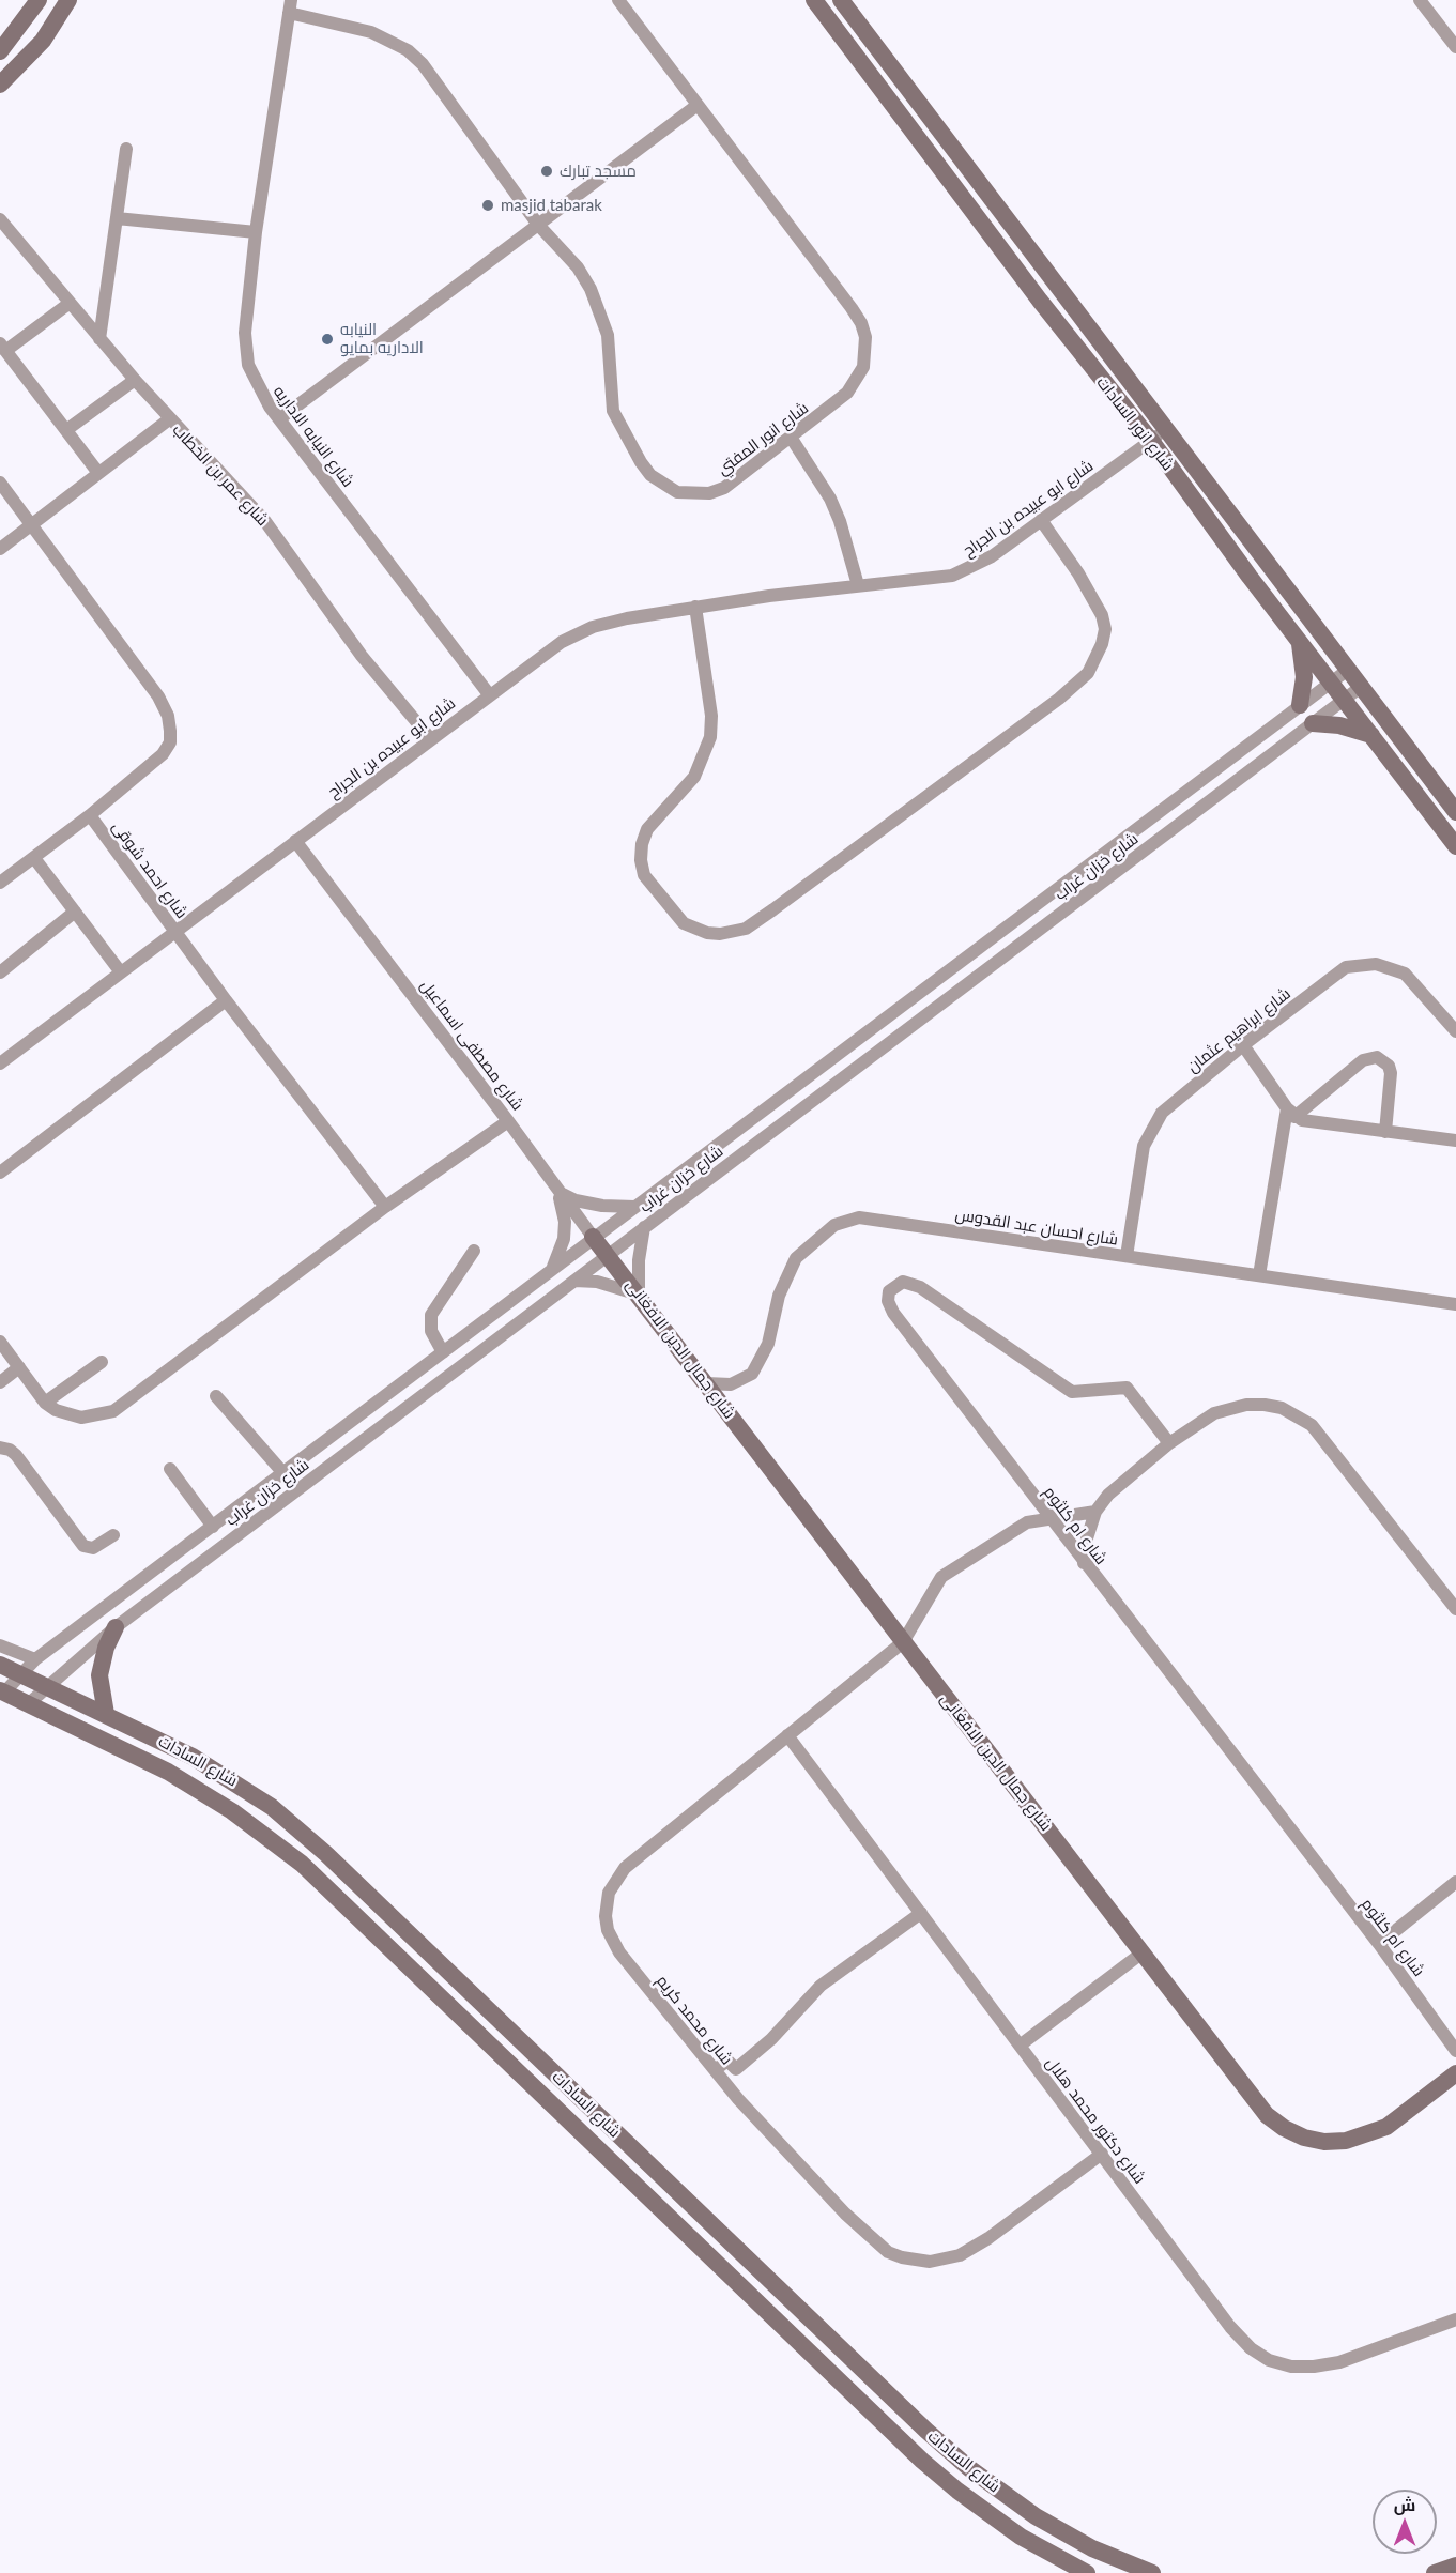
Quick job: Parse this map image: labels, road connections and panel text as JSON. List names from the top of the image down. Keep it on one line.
{"streets":{"street":["شارع انور السادات","شارع النيابه الاداريه","شارع انور المفتي","شارع عمر بن الخطاب","شارع ابو عبيده بن الجراح","شارع خزان غراب","شارع احمد شوقى","شارع ابراهيم عثمان","شارع مصطفى اسماعيل","شارع احسان عبد القدوس","شارع جمال الدين الافغانى","شارع ام كلثوم","شارع السادات","شارع محمد كريم","شارع دكتور محمد هلال"]},"crossings":[["شارع انور السادات","شارع ابو عبيده بن الجراح"],["شارع انور السادات","شارع خزان غراب"],["شارع النيابه الاداريه","شارع انور المفتي"],["شارع النيابه الاداريه","شارع ابو عبيده بن الجراح"],["شارع عمر بن الخطاب","شارع ابو عبيده بن الجراح"],["شارع ابو عبيده بن الجراح","شارع احمد شوقى"],["شارع ابو عبيده بن الجراح","شارع مصطفى اسماعيل"],["شارع خزان غراب","شارع مصطفى اسماعيل"],["شارع خزان غراب","شارع جمال الدين الافغانى"],["شارع خزان غراب","شارع السادات"],["شارع ابراهيم عثمان","شارع احسان عبد القدوس"],["شارع مصطفى اسماعيل","شارع جمال الدين الافغانى"],["شارع احسان عبد القدوس","شارع جمال الدين الافغانى"],["شارع جمال الدين الافغانى","شارع محمد كريم"],["شارع محمد كريم","شارع دكتور محمد هلال"]],"places":["مسجد تبارك","masjid tabarak","النيابه الاداريه بمايو"],"north":"top"}
